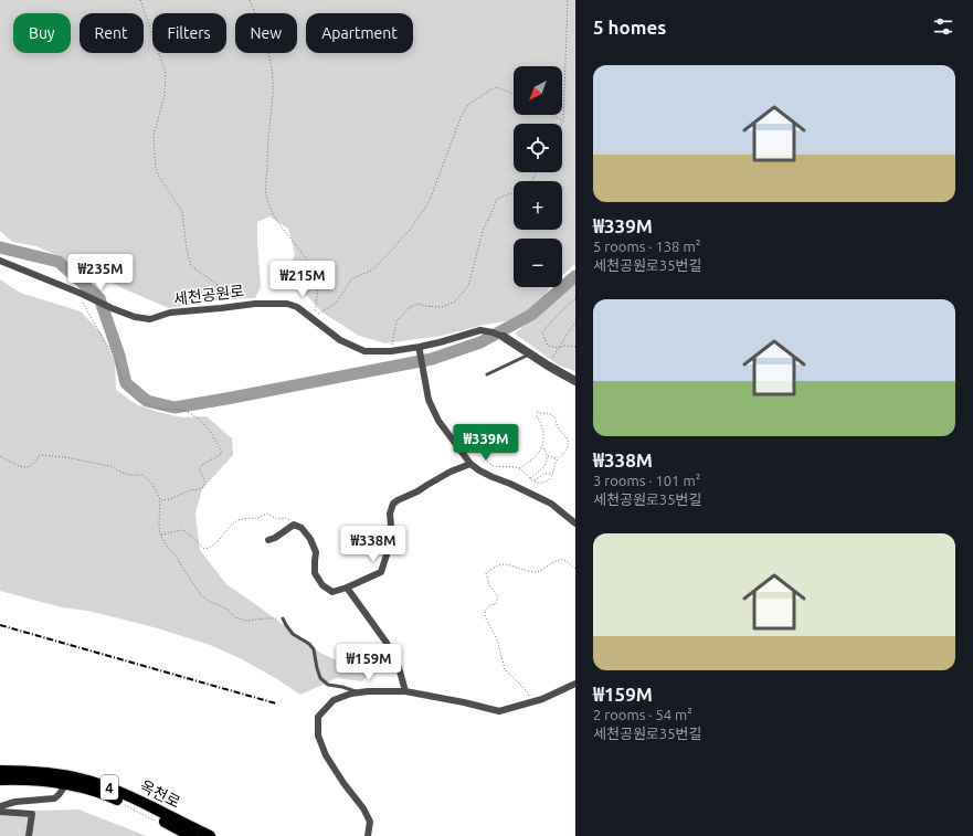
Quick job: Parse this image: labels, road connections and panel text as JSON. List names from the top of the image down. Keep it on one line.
{"streets":{"main road":["4","옥천로"],"street":["세천공원로"]},"north":"bottom left","page":{"heading":"5 homes","chip":["Buy","Rent","Filters","New","Apartment"],"list":[{"name":"₩339M","note":"5 rooms · 138 m² · 세천공원로35번길"},{"name":"₩338M","note":"3 rooms · 101 m² · 세천공원로35번길"},{"name":"₩159M","note":"2 rooms · 54 m² · 세천공원로35번길"}],"map_buttons":["+","−"],"price":["₩235M","₩215M","₩339M","₩338M","₩159M"]}}
